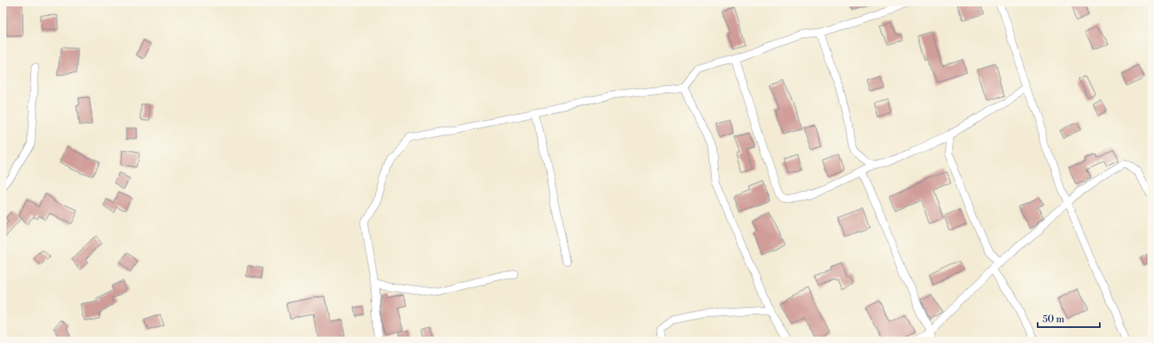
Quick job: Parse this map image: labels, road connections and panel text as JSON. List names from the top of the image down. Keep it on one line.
{"scale_bar":"50 m"}
